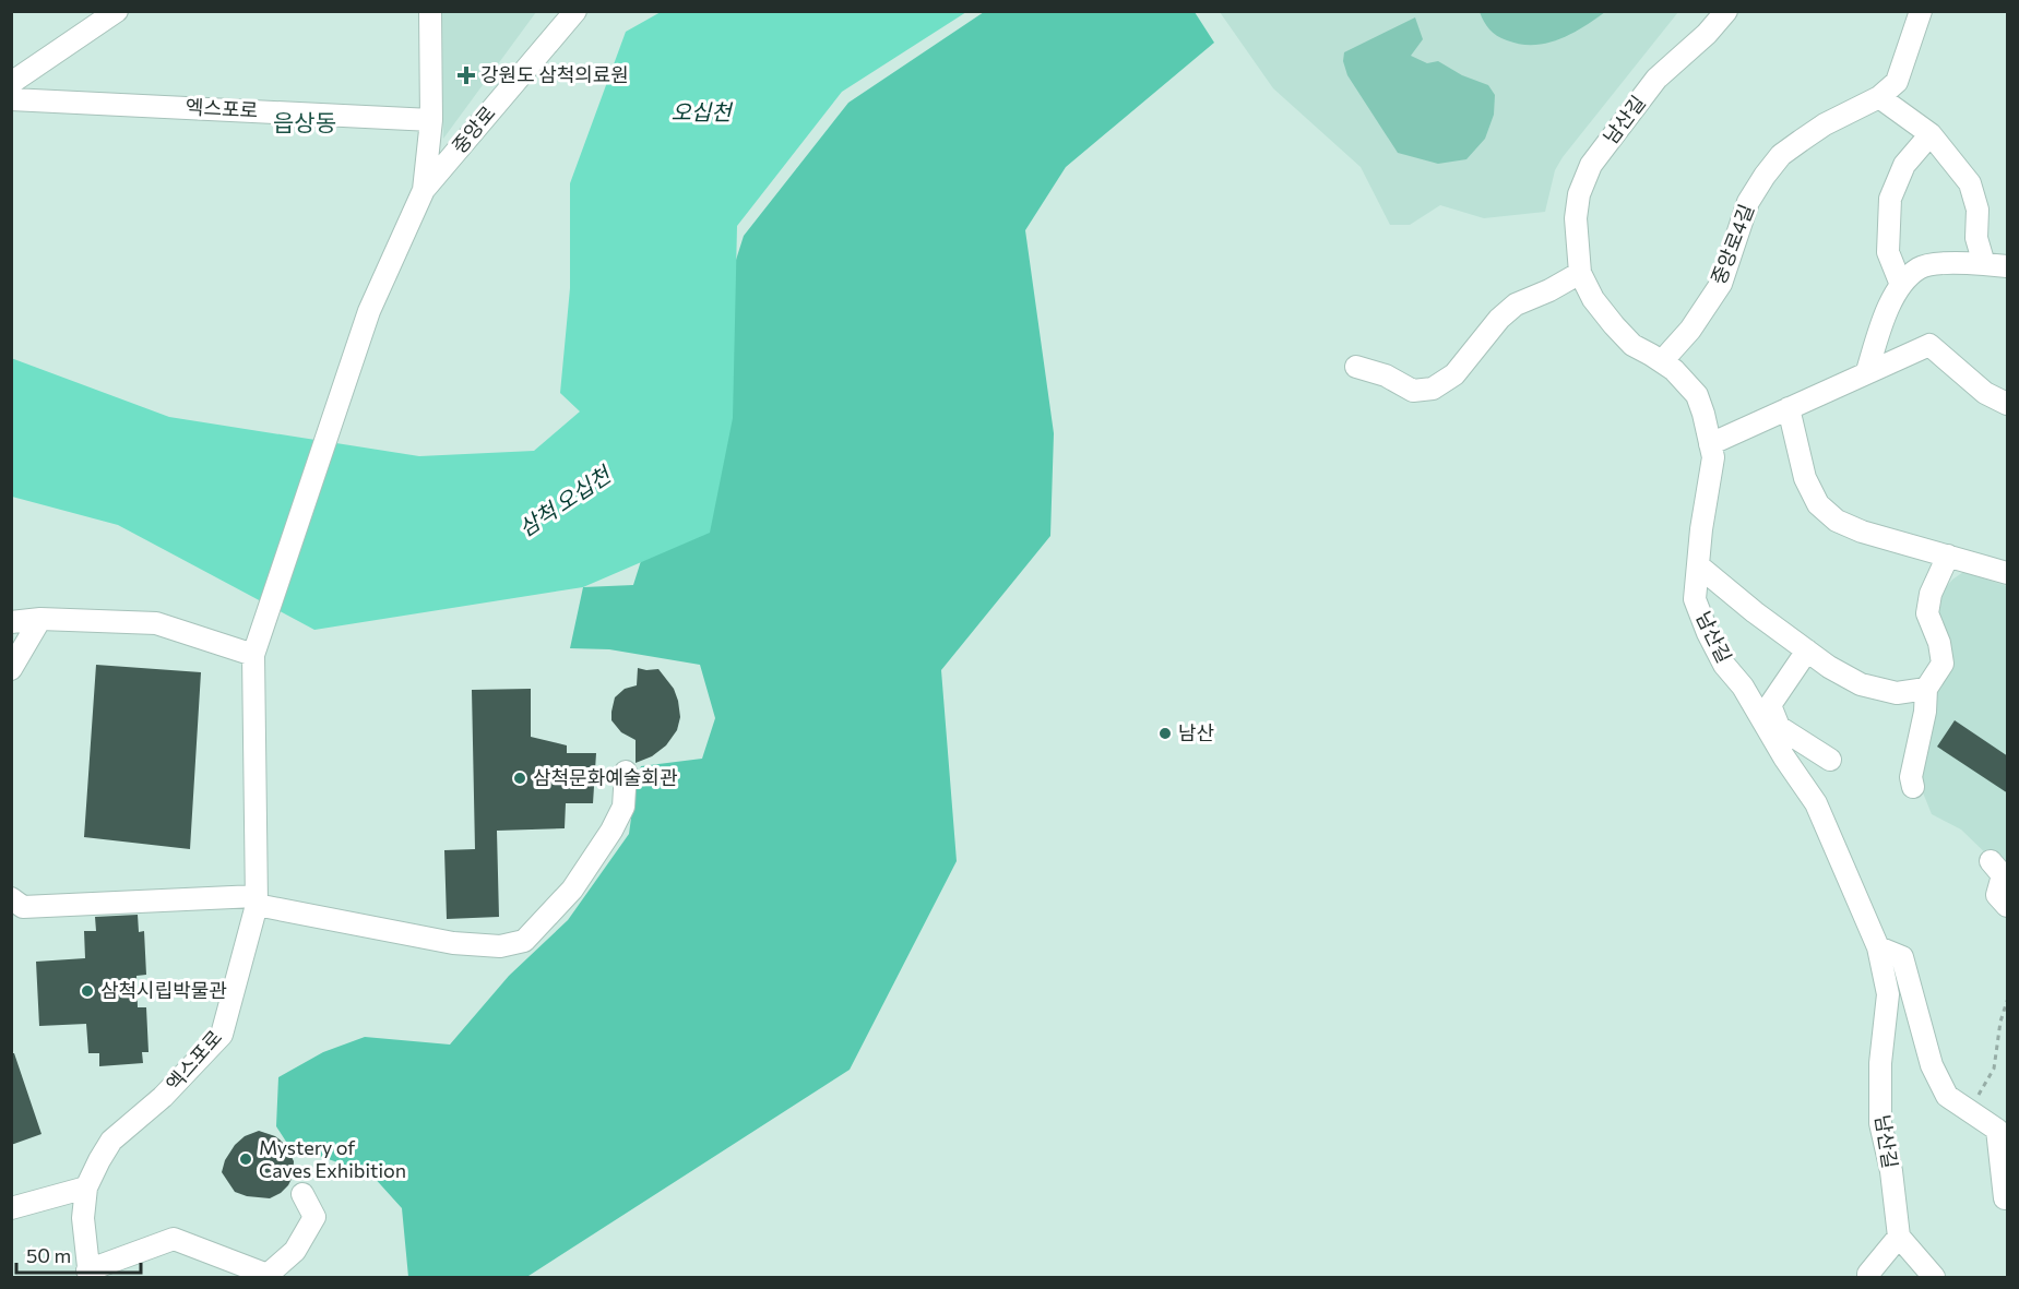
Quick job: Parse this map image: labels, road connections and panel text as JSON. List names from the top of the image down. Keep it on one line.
{"streets":{"street":["엑스포로","남산길","중앙로","중앙로4길"]},"crossings":[["엑스포로","중앙로"],["남산길","중앙로4길"]],"districts":["읍상동"],"water":["오십천","삼척 오십천"],"places":{"health":["강원도 삼척의료원"],"other":["남산","삼척문화예술회관","삼척시립박물관","Mystery of Caves Exhibition"]},"scale_bar":"50 m"}
